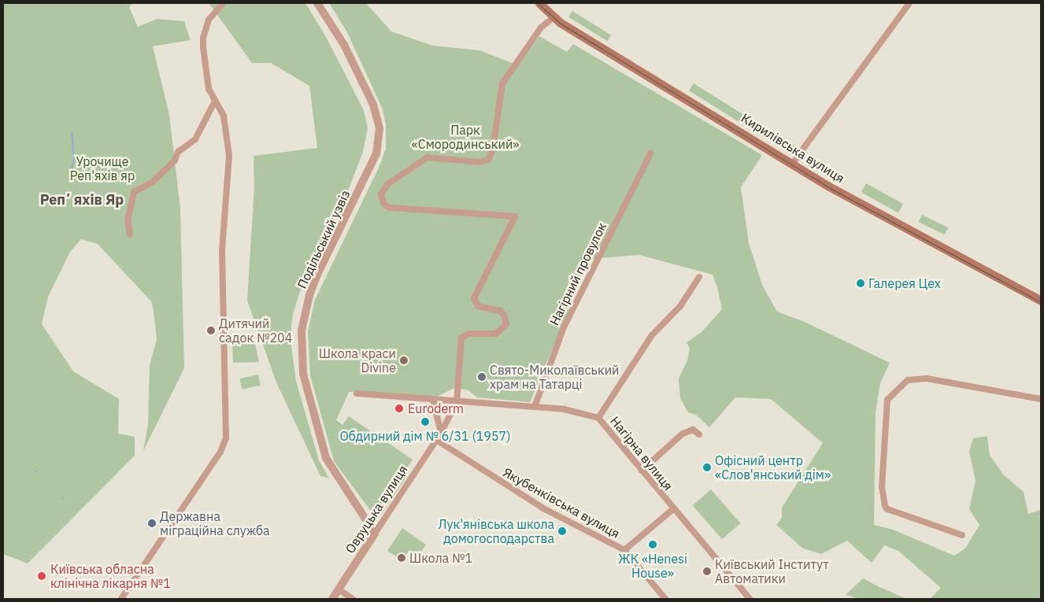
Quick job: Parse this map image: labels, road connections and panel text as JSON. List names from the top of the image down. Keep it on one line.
{"streets":{"main road":["Кирилівська вулиця"],"street":["Подільський узвіз","Нагірний провулок","Нагірна вулиця","Якубенківська вулиця","Овруцька вулиця"]},"crossings":[["Подільський узвіз","Овруцька вулиця"],["Нагірний провулок","Нагірна вулиця"],["Нагірна вулиця","Якубенківська вулиця"],["Нагірна вулиця","Овруцька вулиця"],["Якубенківська вулиця","Овруцька вулиця"]],"districts":["Репʼяхів Яр"],"parks":["Парк «Смородинський»","Урочище Реп'яхів яр"],"places":["Галерея Цех","Дитячий садок №204","Школа краси Divine","Свято-Миколаївський храм на Татарці","Euroderm","Обдирний дім № 6/31 (1957)","Офісний центр «Слов'янський дім»","Державна міграційна служба","Лук'янівська школа домогосподарства","ЖК «Henesi House»","Школа №1","Київський Інститут Автоматики","Київська обласна клінічна лікарня №1"]}
